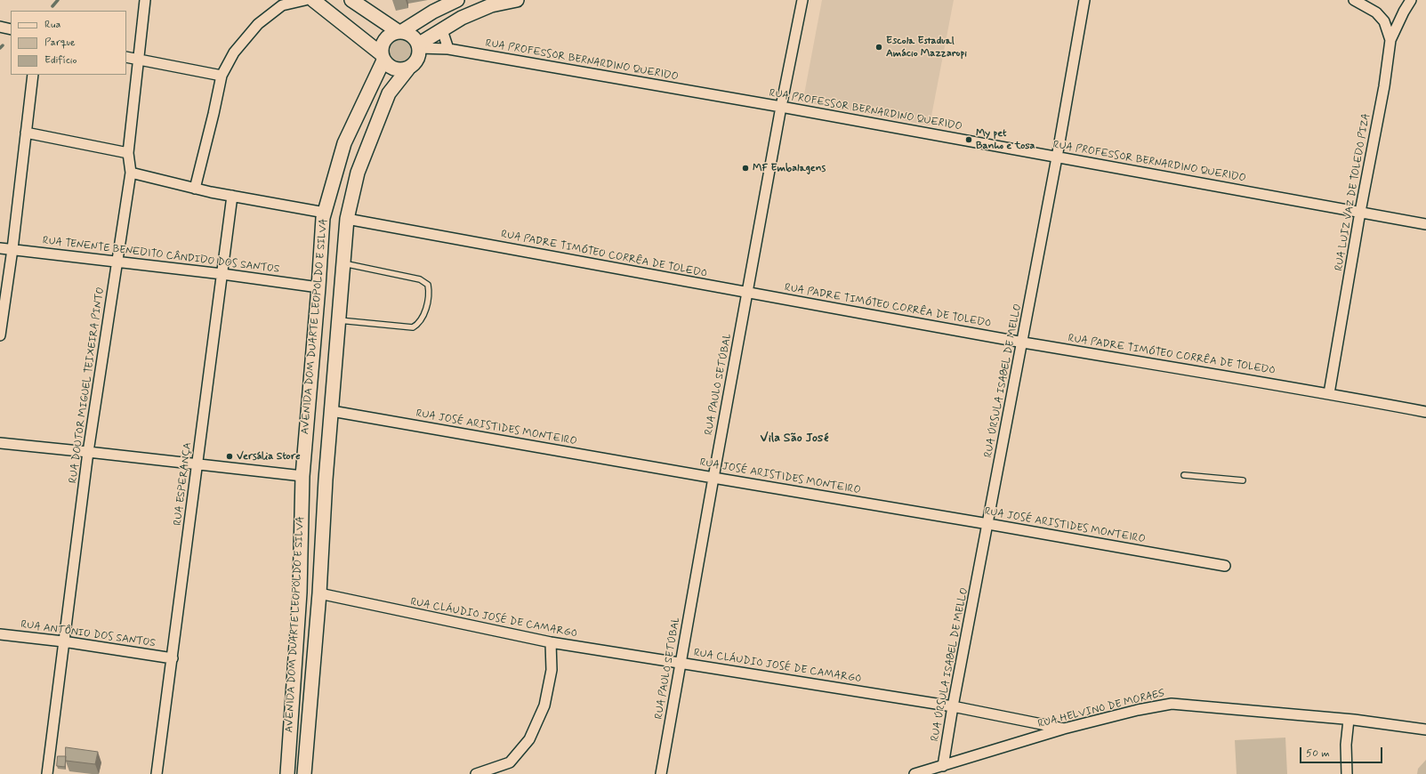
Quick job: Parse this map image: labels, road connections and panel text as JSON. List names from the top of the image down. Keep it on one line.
{"streets":{"main road":["AVENIDA DOM DUARTE LEOPOLDO E SILVA"],"street":["RUA PROFESSOR BERNARDINO QUERIDO","RUA LUIZ VAZ DE TOLEDO PIZA","RUA PADRE TIMÓTEO CORRÊA DE TOLEDO","RUA TENENTE BENEDITO CÂNDIDO DOS SANTOS","RUA ÚRSULA ISABEL DE MELLO","RUA PAULO SETÚBAL","RUA DOUTOR MIGUEL TEIXEIRA PINTO","RUA JOSÉ ARISTIDES MONTEIRO","RUA ESPERANÇA","RUA CLÁUDIO JOSÉ DE CAMARGO","RUA ANTÔNIO DOS SANTOS","RUA HELVINO DE MORAES"]},"crossings":[["RUA PROFESSOR BERNARDINO QUERIDO","RUA LUIZ VAZ DE TOLEDO PIZA"],["RUA PROFESSOR BERNARDINO QUERIDO","AVENIDA DOM DUARTE LEOPOLDO E SILVA"],["RUA PROFESSOR BERNARDINO QUERIDO","RUA ÚRSULA ISABEL DE MELLO"],["RUA PROFESSOR BERNARDINO QUERIDO","RUA PAULO SETÚBAL"],["RUA LUIZ VAZ DE TOLEDO PIZA","RUA PADRE TIMÓTEO CORRÊA DE TOLEDO"],["RUA PADRE TIMÓTEO CORRÊA DE TOLEDO","AVENIDA DOM DUARTE LEOPOLDO E SILVA"],["RUA PADRE TIMÓTEO CORRÊA DE TOLEDO","RUA ÚRSULA ISABEL DE MELLO"],["RUA PADRE TIMÓTEO CORRÊA DE TOLEDO","RUA PAULO SETÚBAL"],["RUA TENENTE BENEDITO CÂNDIDO DOS SANTOS","AVENIDA DOM DUARTE LEOPOLDO E SILVA"],["RUA TENENTE BENEDITO CÂNDIDO DOS SANTOS","RUA DOUTOR MIGUEL TEIXEIRA PINTO"],["RUA TENENTE BENEDITO CÂNDIDO DOS SANTOS","RUA ESPERANÇA"],["AVENIDA DOM DUARTE LEOPOLDO E SILVA","RUA JOSÉ ARISTIDES MONTEIRO"],["AVENIDA DOM DUARTE LEOPOLDO E SILVA","RUA CLÁUDIO JOSÉ DE CAMARGO"],["RUA ÚRSULA ISABEL DE MELLO","RUA JOSÉ ARISTIDES MONTEIRO"],["RUA ÚRSULA ISABEL DE MELLO","RUA CLÁUDIO JOSÉ DE CAMARGO"],["RUA ÚRSULA ISABEL DE MELLO","RUA HELVINO DE MORAES"],["RUA PAULO SETÚBAL","RUA JOSÉ ARISTIDES MONTEIRO"],["RUA PAULO SETÚBAL","RUA CLÁUDIO JOSÉ DE CAMARGO"],["RUA DOUTOR MIGUEL TEIXEIRA PINTO","RUA ANTÔNIO DOS SANTOS"],["RUA ESPERANÇA","RUA ANTÔNIO DOS SANTOS"],["RUA CLÁUDIO JOSÉ DE CAMARGO","RUA HELVINO DE MORAES"]],"districts":["Vila São José"],"places":["Escola Estadual Amácio Mazzaropi","My pet Banho e tosa","MF Embalagens","Versália Store"],"legend":["Rua","Parque","Edifício"],"scale_bar":"50 m"}
